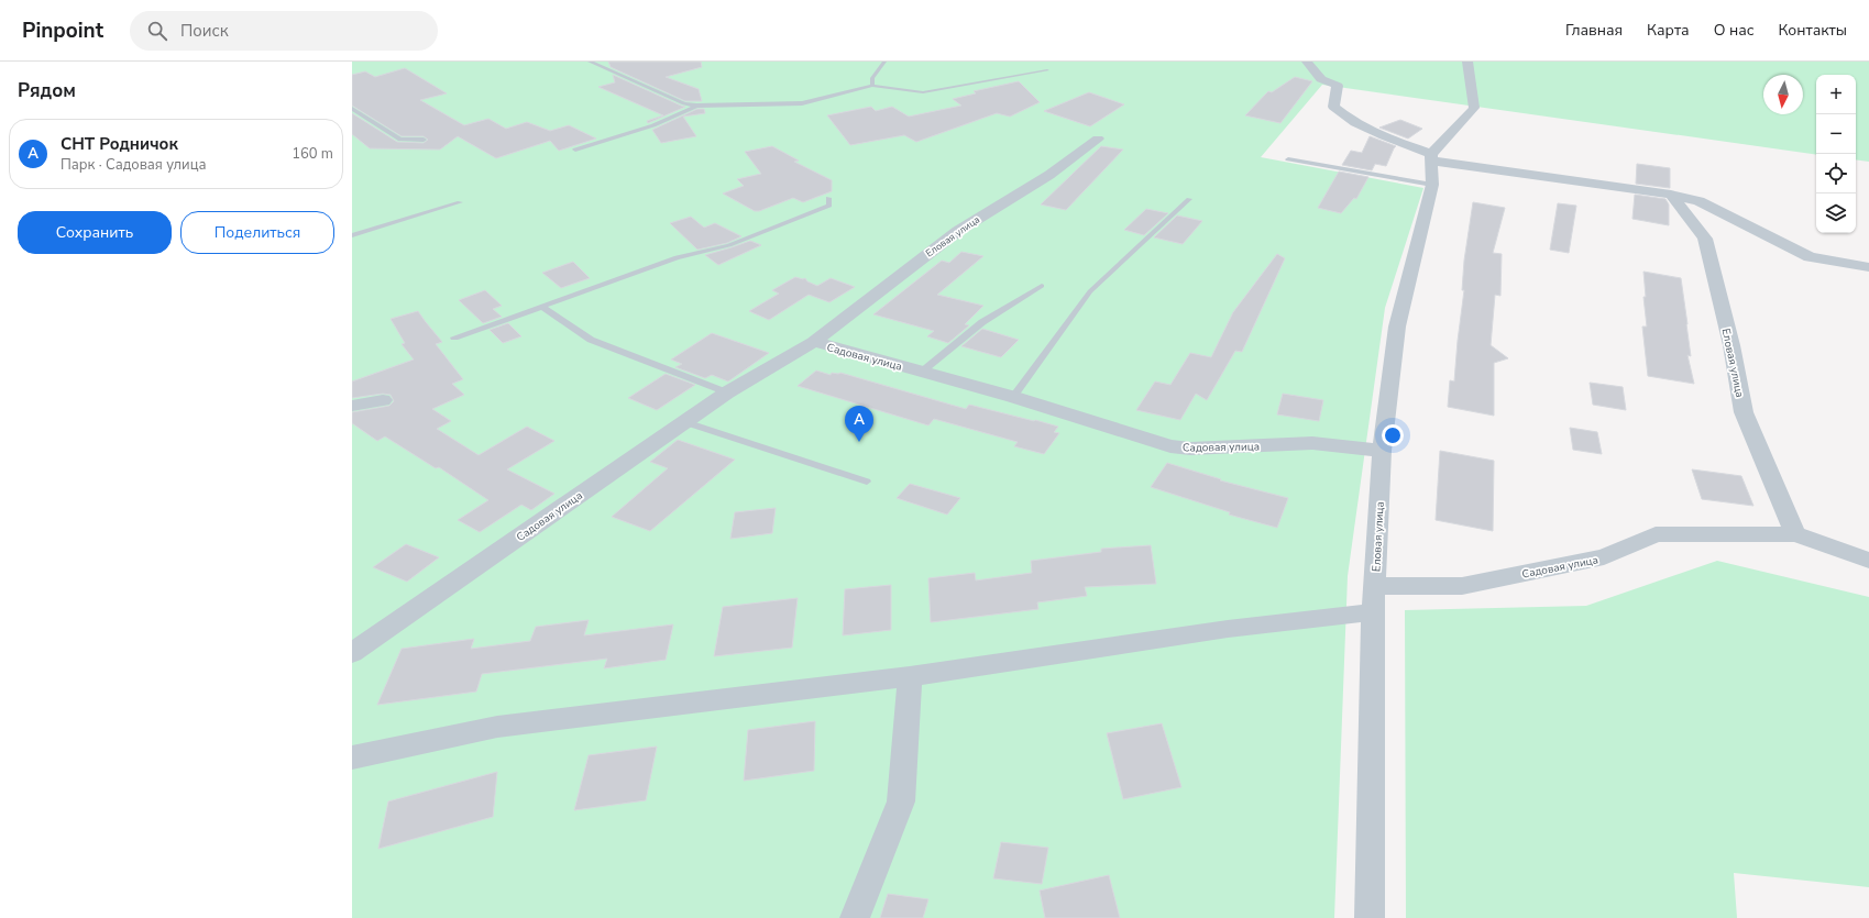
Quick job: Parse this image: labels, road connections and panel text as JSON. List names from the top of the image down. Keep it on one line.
{"streets":{"street":["Еловая улица","Садовая улица"]},"crossings":[["Еловая улица","Садовая улица"]],"north":"bottom","page":{"header":"Pinpoint","search":"Поиск","nav":["Главная","Карта","О нас","Контакты"],"heading":"Рядом","map_buttons":["+","−"],"list":[{"mark":"A","name":"СНТ Родничок","note":"Парк · Садовая улица","value":"160 m"}],"buttons":["Сохранить","Поделиться"],"pins":"A"}}
